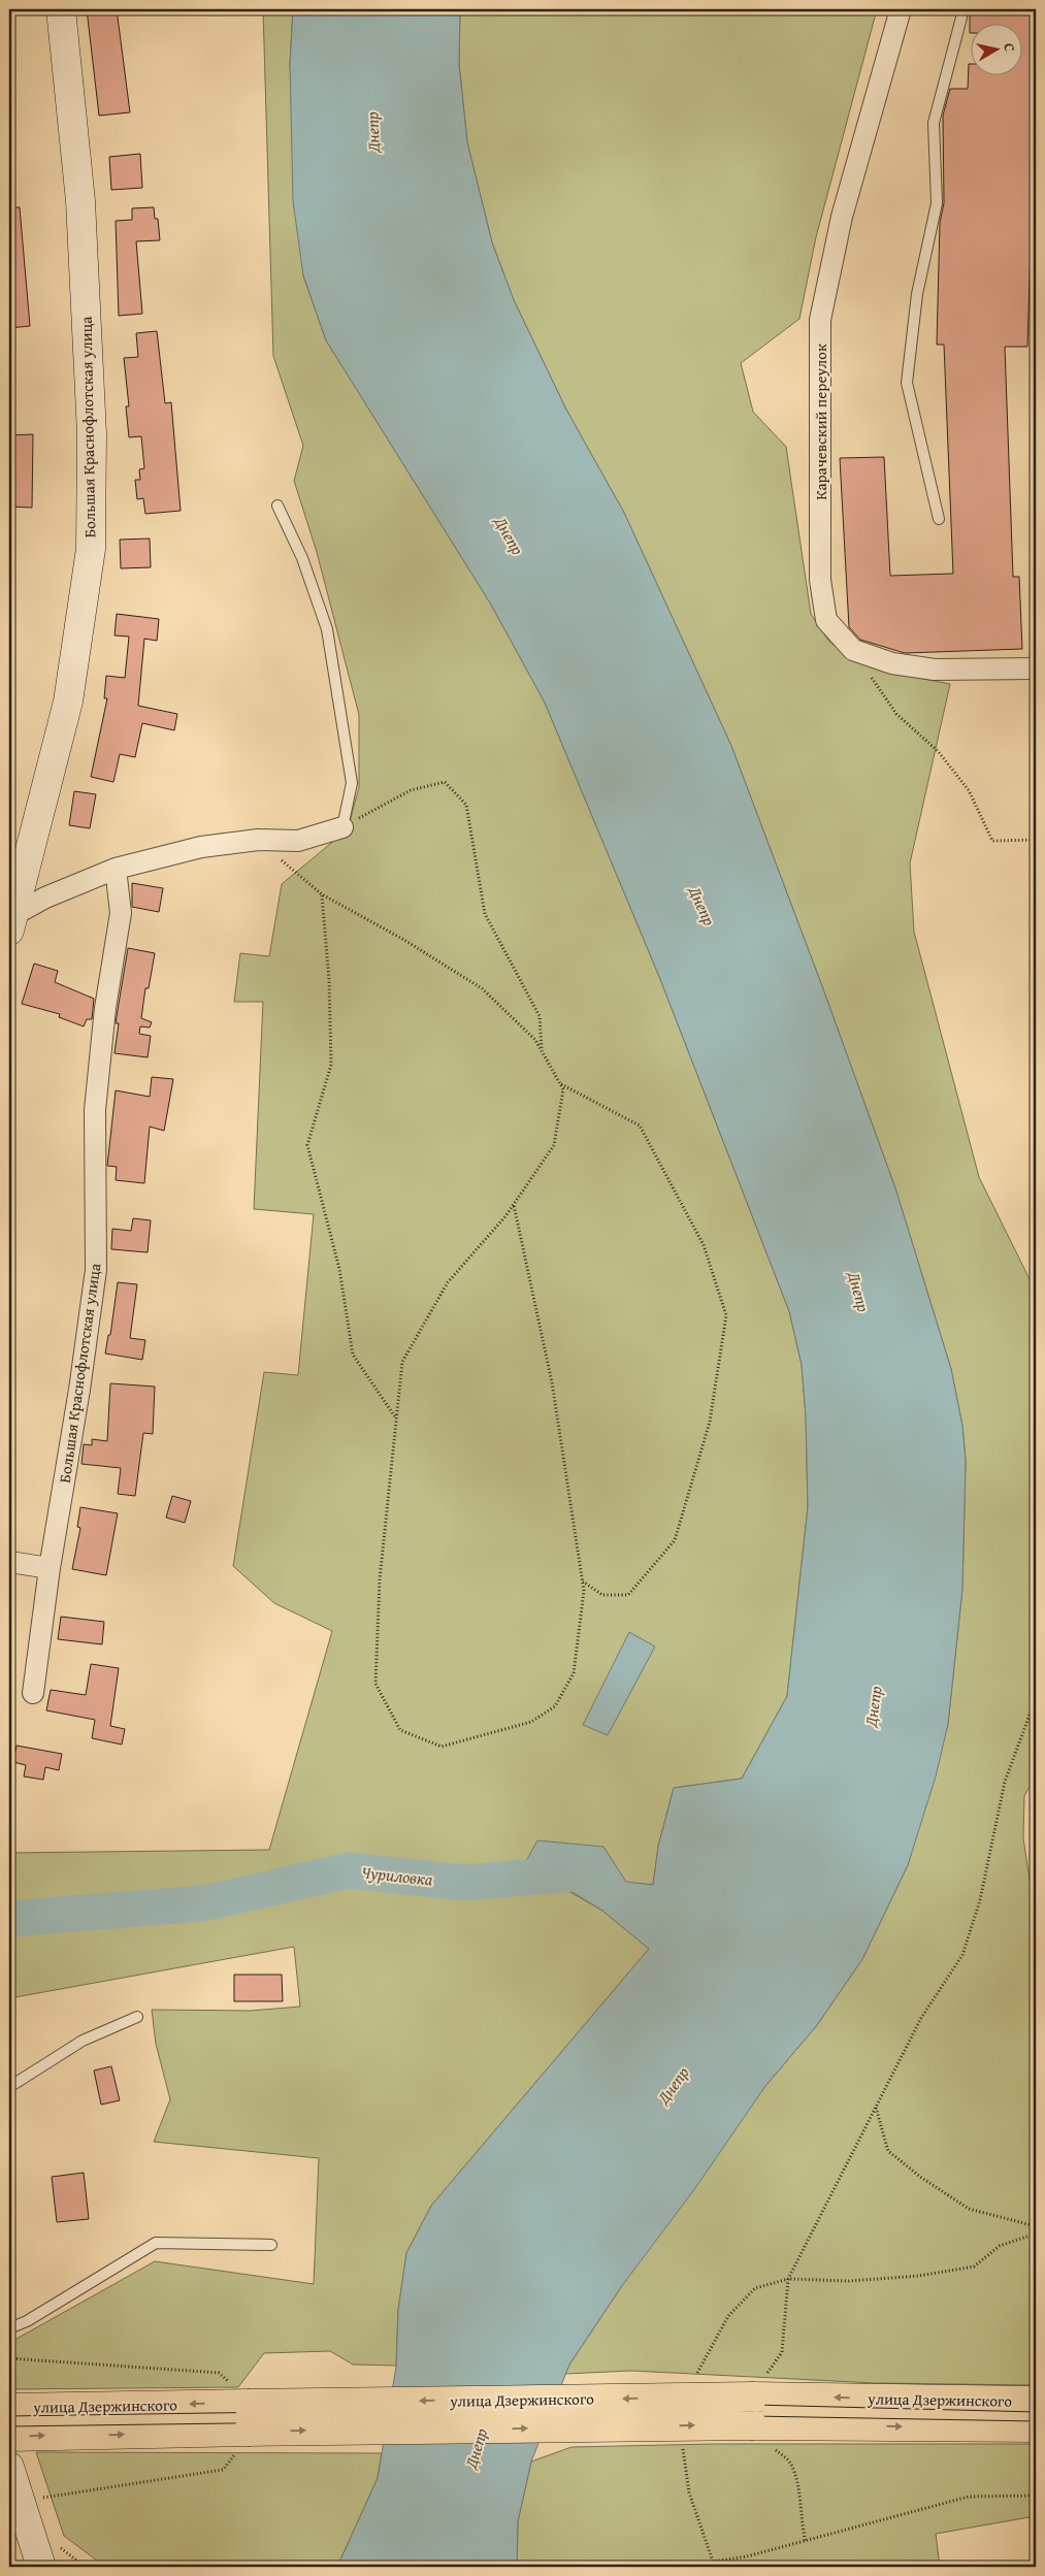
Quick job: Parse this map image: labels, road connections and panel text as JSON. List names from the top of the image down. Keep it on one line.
{"streets":{"main road":["Большая Краснофлотская улица","улица Дзержинского"],"street":["Карачевский переулок"]},"water":["Днепр","Чуриловка"],"north":"right"}
